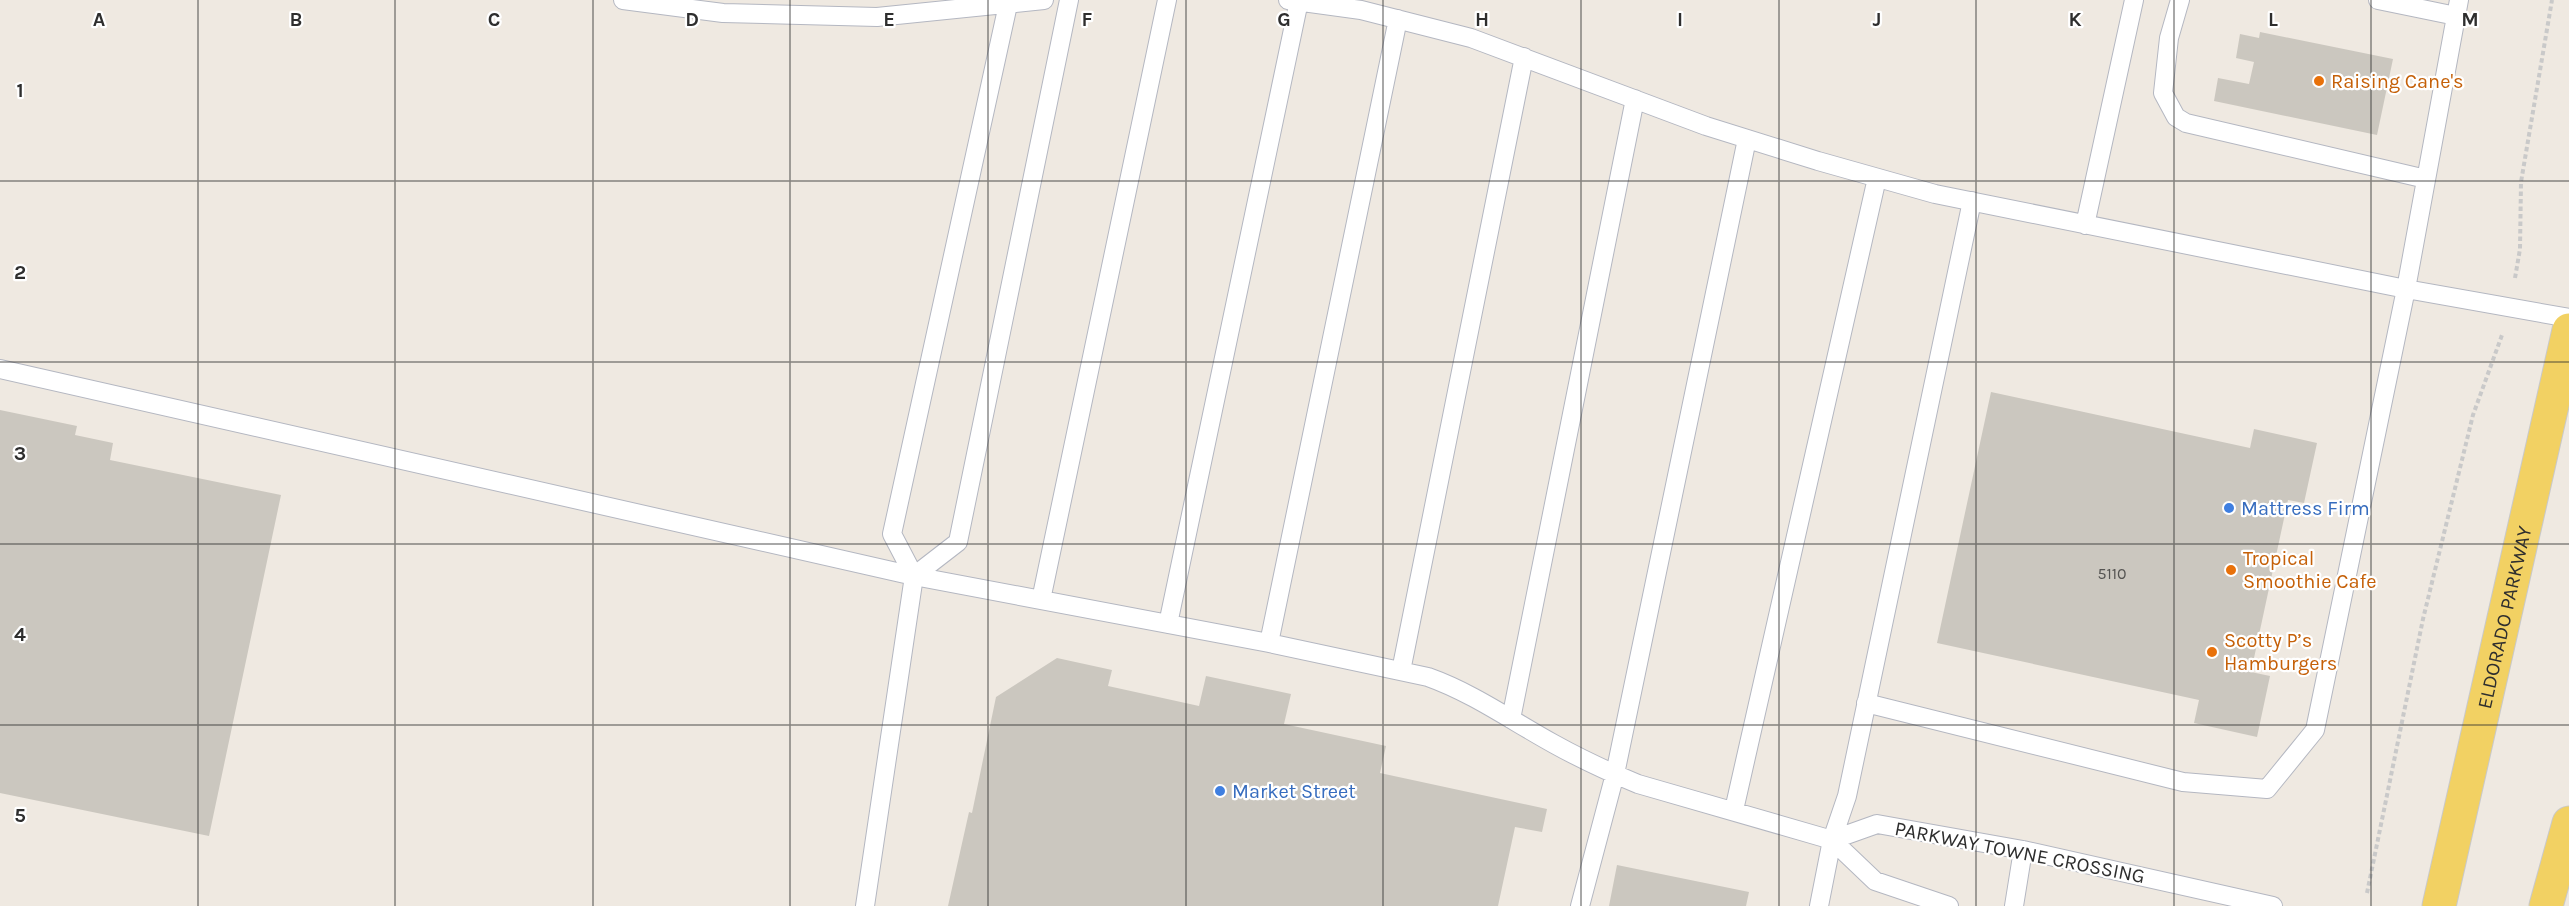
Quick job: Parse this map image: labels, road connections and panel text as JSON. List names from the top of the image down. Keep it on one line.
{"streets":{"main road":["ELDORADO PARKWAY"],"lane":["PARKWAY TOWNE CROSSING"]},"places":["Raising Cane's","Mattress Firm","Tropical Smoothie Cafe","Scotty P’s Hamburgers","Market Street"],"house_numbers":["5110"],"grid":{"columns":["A","B","C","D","E","F","G","H","I","J","K","L","M"],"rows":["1","2","3","4","5"]}}
